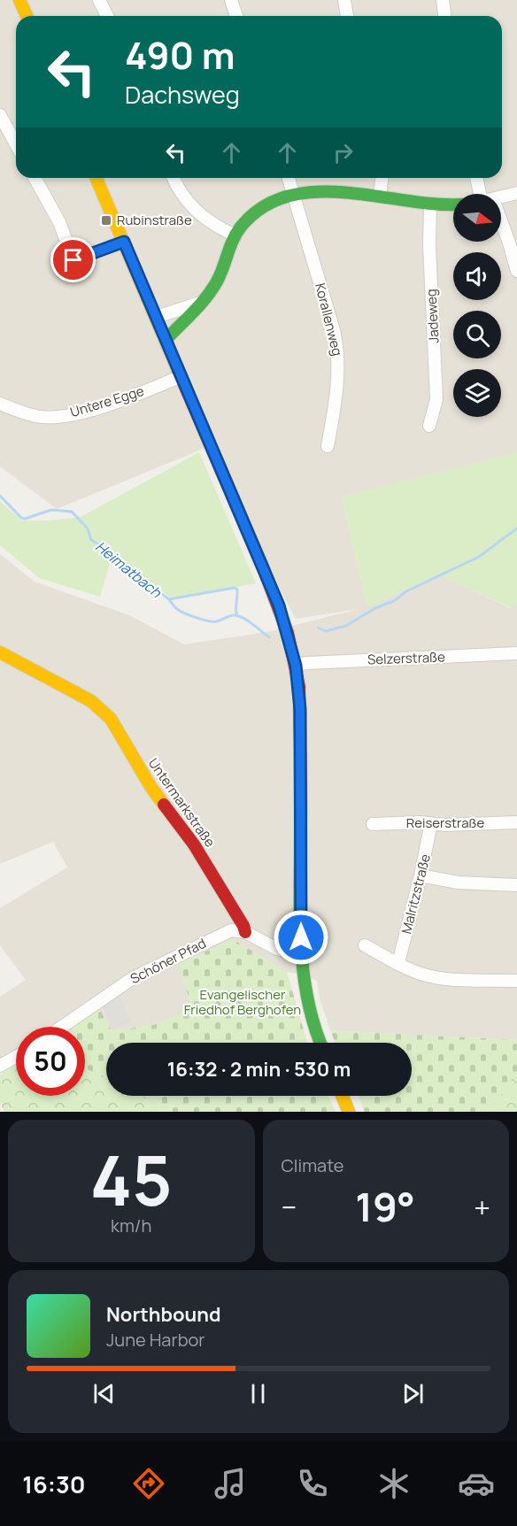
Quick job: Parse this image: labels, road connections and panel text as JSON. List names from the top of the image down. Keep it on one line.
{"streets":{"main road":["Untermarkstraße"],"street":["Jadeweg","Korallenweg","Untere Egge","Selzerstraße","Reiserstraße","Malritzstraße","Schöner Pfad"]},"crossings":[["Untermarkstraße","Schöner Pfad"],["Reiserstraße","Malritzstraße"]],"water":["Heimatbach"],"parks":["Evangelischer Friedhof Berghofen"],"places":{"transit":["Rubinstraße"]},"north":"right","page":{"turn":["490 m","Dachsweg"],"limit":"50","trip":"16:32 · 2 min · 530 m","tile":[["45","km/h"],"Climate"],"heat":["−","19°","+"],"song":["Northbound","June Harbor"],"tabs":"16:30"}}
